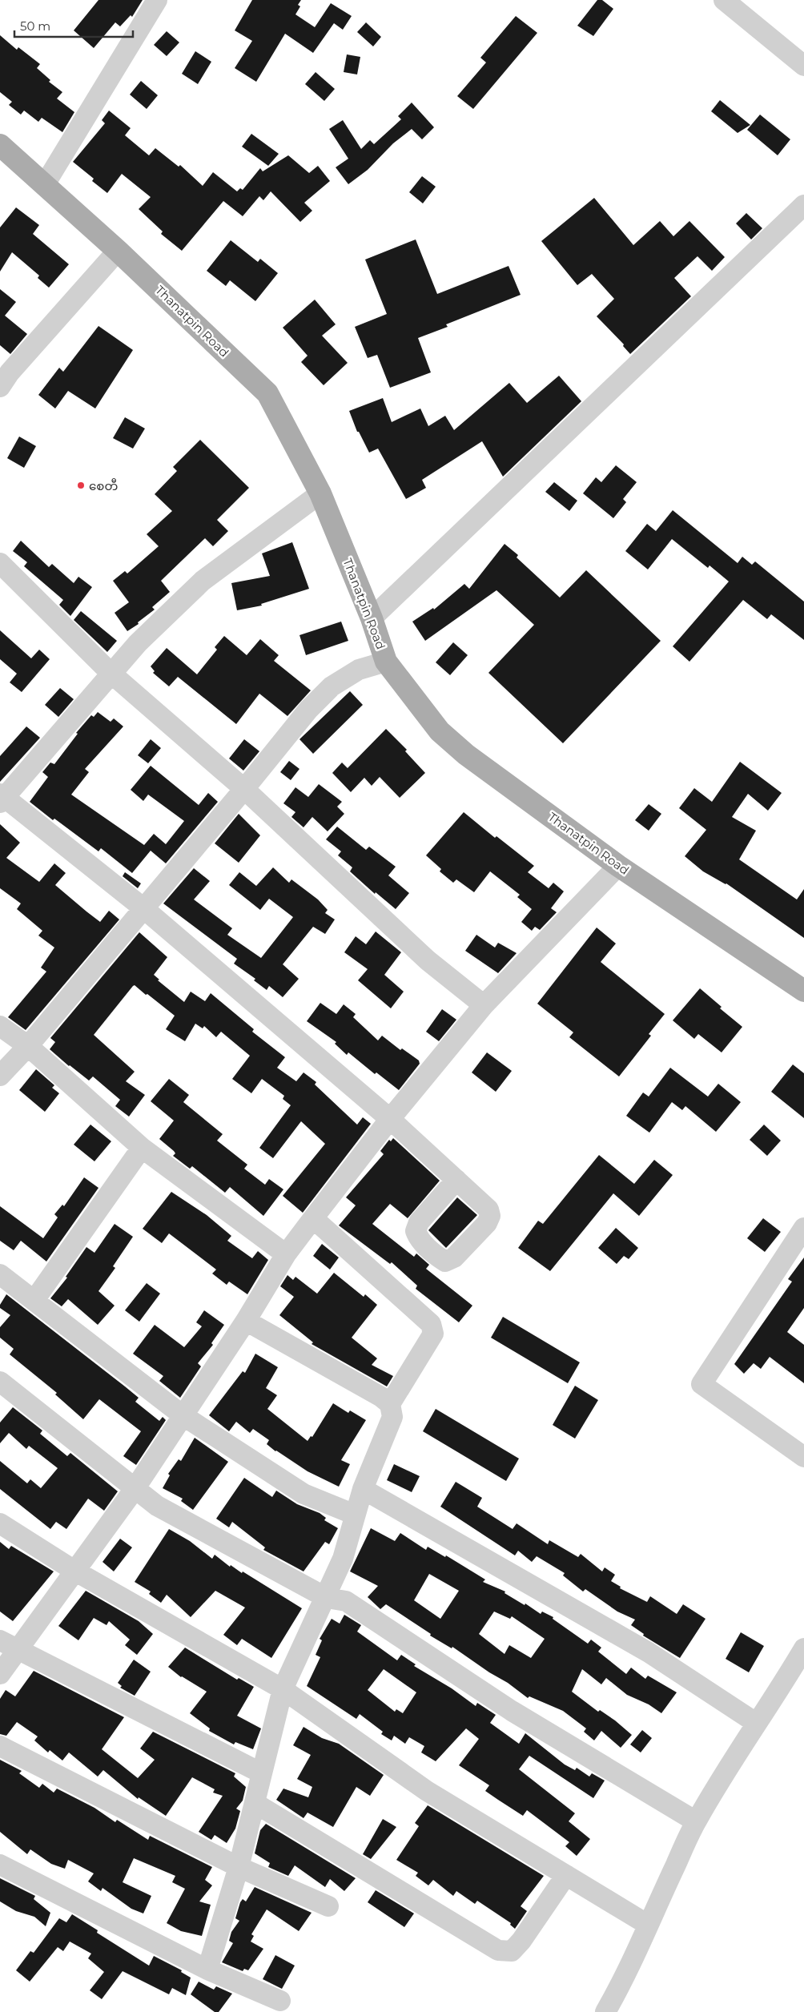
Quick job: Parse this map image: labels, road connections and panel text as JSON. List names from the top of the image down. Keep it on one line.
{"streets":{"main road":["Thanatpin Road"]},"places":["စေတီ"],"scale_bar":"50 m"}
